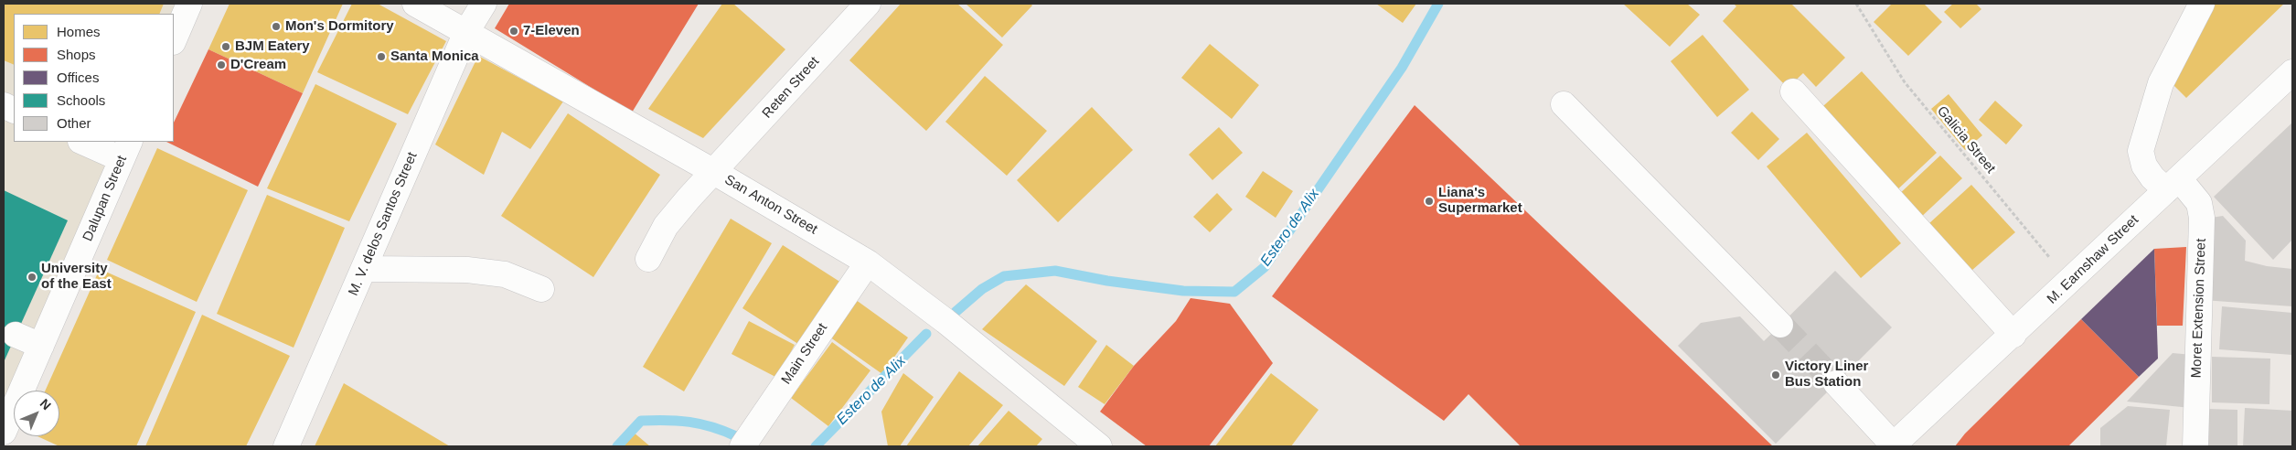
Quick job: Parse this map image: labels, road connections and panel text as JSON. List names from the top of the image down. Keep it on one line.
{"streets":{"street":["Reten Street","Dalupan Street","San Anton Street","M. V. delos Santos Street","M. Earnshaw Street","Moret Extension Street","Main Street"],"path":["Galicia Street"]},"crossings":[["Reten Street","San Anton Street"],["Galicia Street","M. Earnshaw Street"],["San Anton Street","M. V. delos Santos Street"],["San Anton Street","Main Street"],["M. Earnshaw Street","Moret Extension Street"]],"water":["Estero de Alix"],"places":["Mon's Dormitory","7-Eleven","BJM Eatery","Santa Monica","D'Cream","Liana's Supermarket","University of the East","Victory Liner Bus Station"],"legend":["Homes","Shops","Offices","Schools","Other"],"north":"top right"}
